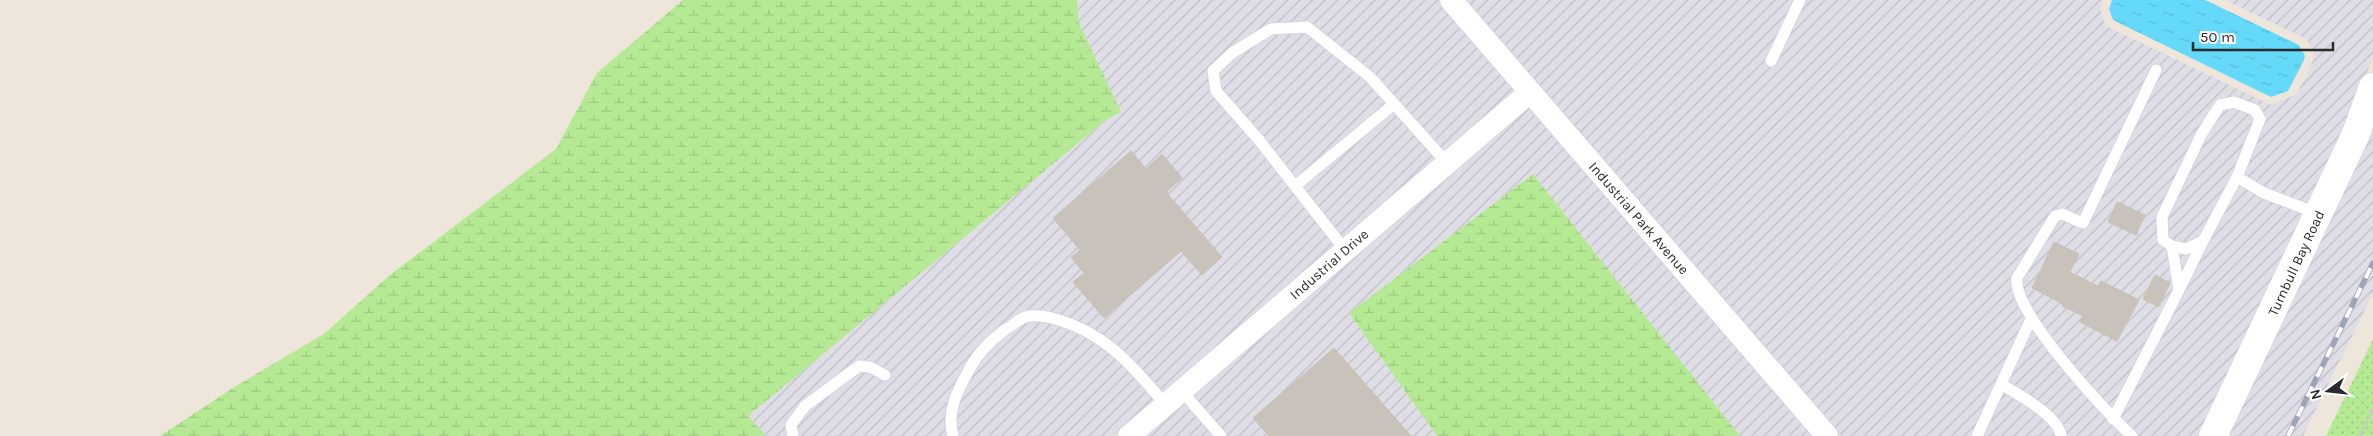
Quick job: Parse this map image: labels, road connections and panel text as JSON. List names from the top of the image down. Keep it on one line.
{"streets":{"street":["Industrial Park Avenue","Turnbull Bay Road","Industrial Drive"]},"crossings":[["Industrial Park Avenue","Industrial Drive"]],"scale_bar":"50 m","north":"left"}
